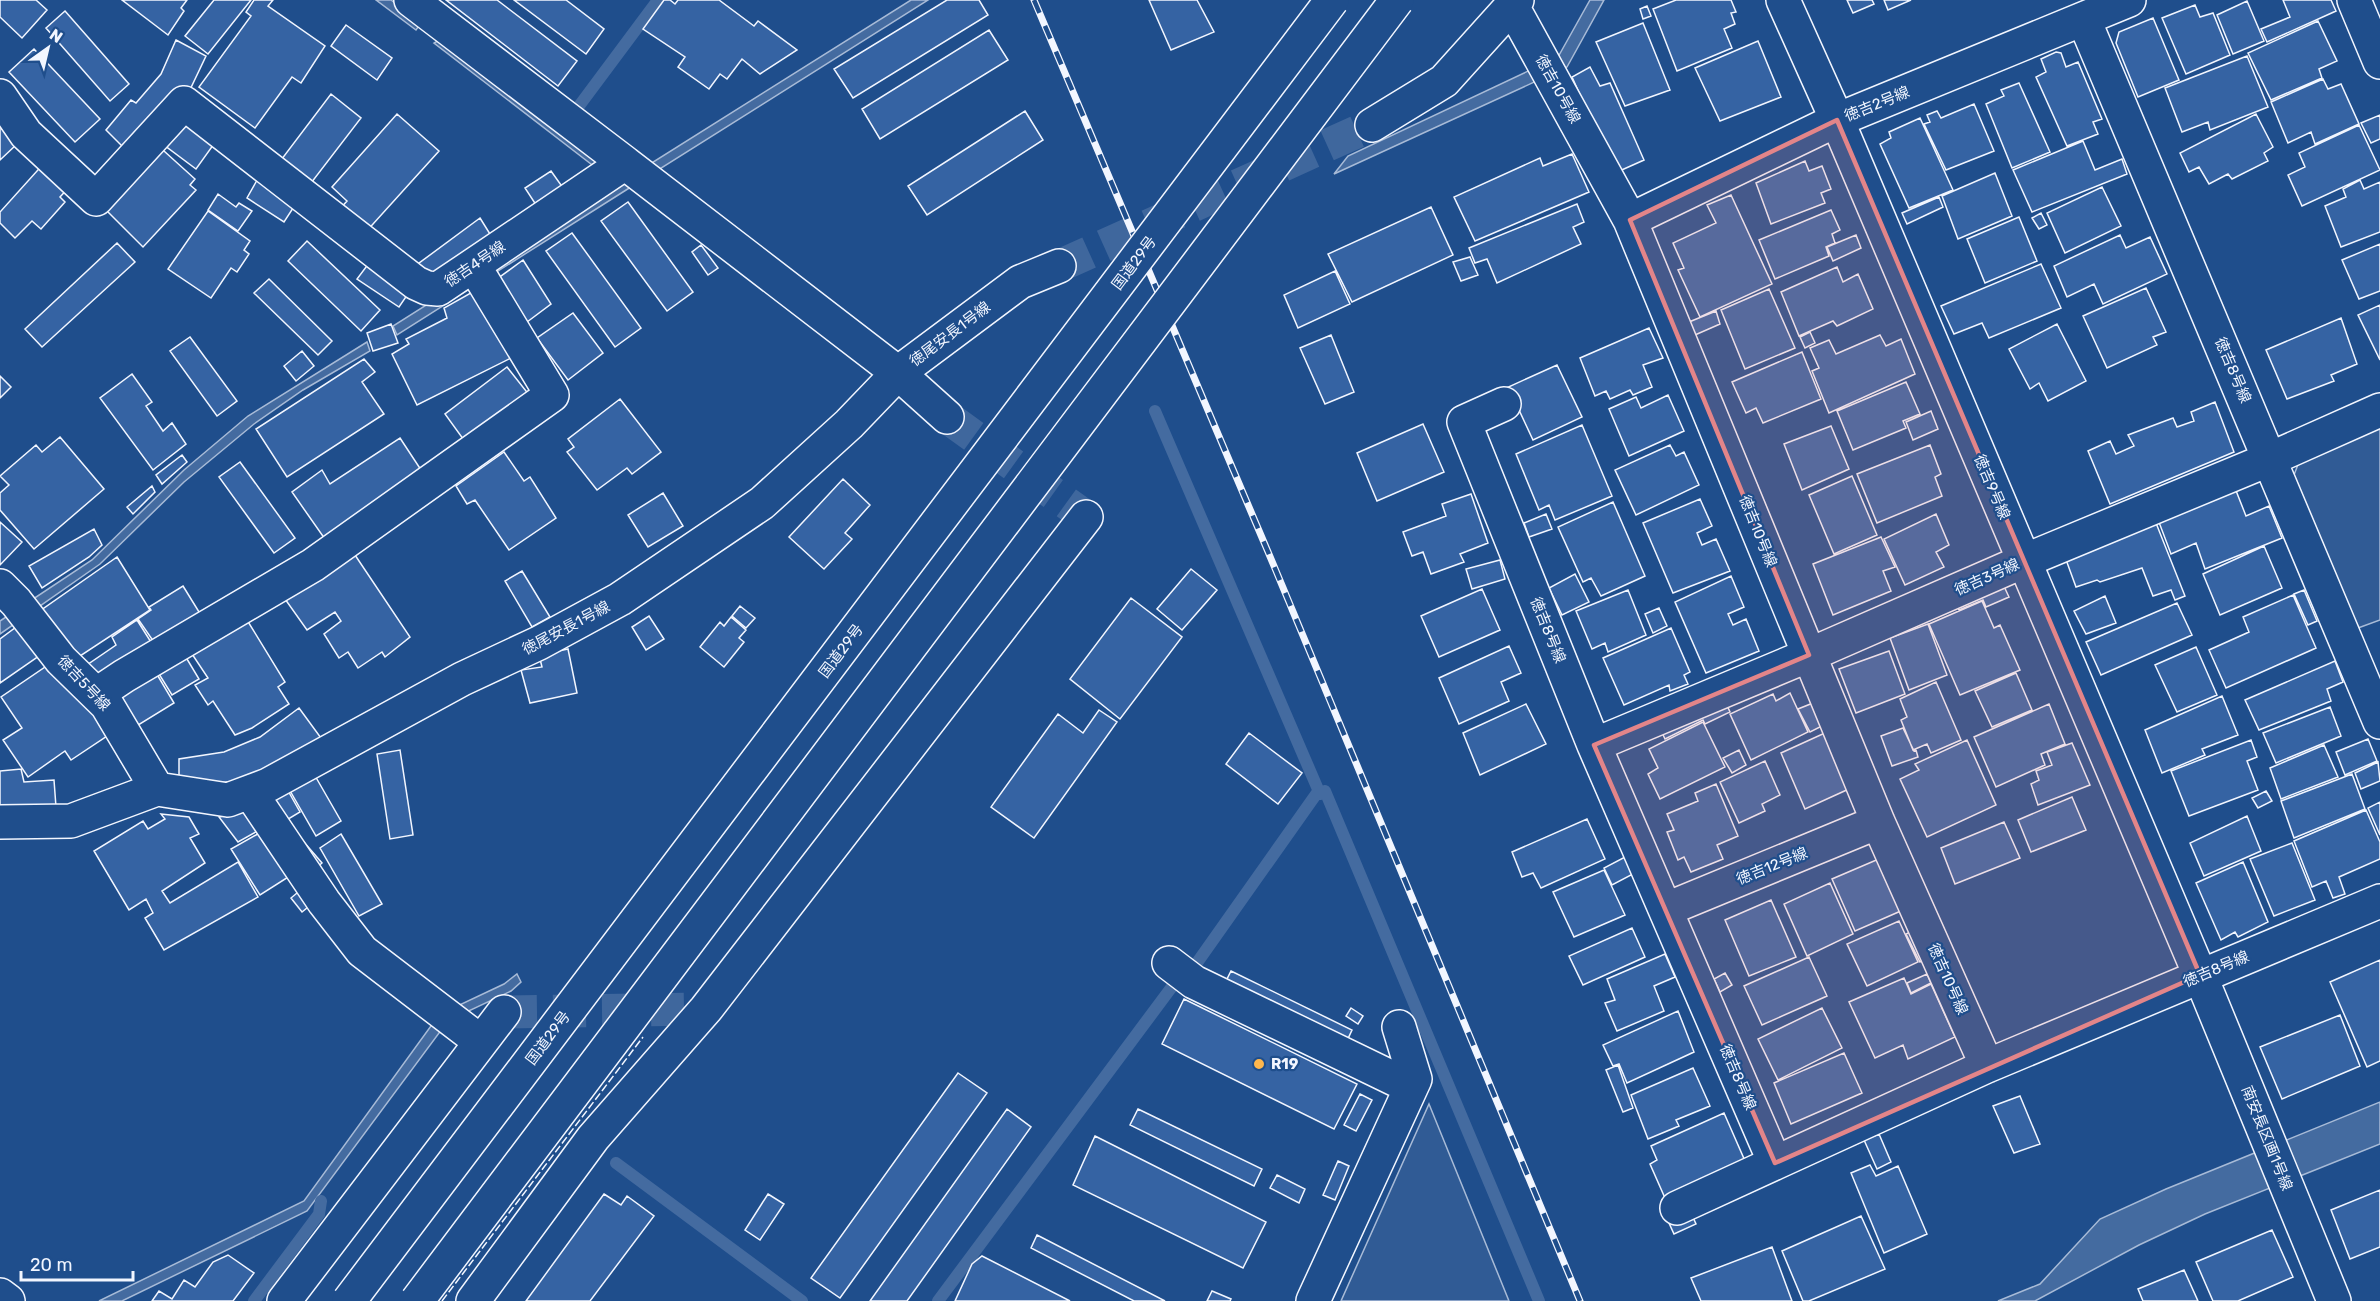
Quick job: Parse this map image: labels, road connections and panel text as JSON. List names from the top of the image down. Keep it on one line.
{"streets":{"main road":["徳吉10号線","徳吉2号線","国道29号","徳吉4号線","徳尾安長1号線","徳吉8号線","徳吉9号線","徳吉3号線","徳吉5号線","徳吉12号線","南安長区画1号線"]},"crossings":[["徳吉10号線","徳吉2号線"],["徳吉10号線","徳吉8号線"],["徳吉10号線","徳吉3号線"],["徳吉10号線","徳吉12号線"],["徳吉2号線","徳吉8号線"],["徳吉2号線","徳吉9号線"],["徳尾安長1号線","徳吉5号線"],["徳吉8号線","徳吉9号線"],["徳吉8号線","徳吉3号線"],["徳吉8号線","徳吉12号線"],["徳吉8号線","南安長区画1号線"],["徳吉9号線","徳吉3号線"],["徳吉9号線","南安長区画1号線"]],"places":["R19"],"scale_bar":"20 m","north":"top right"}
